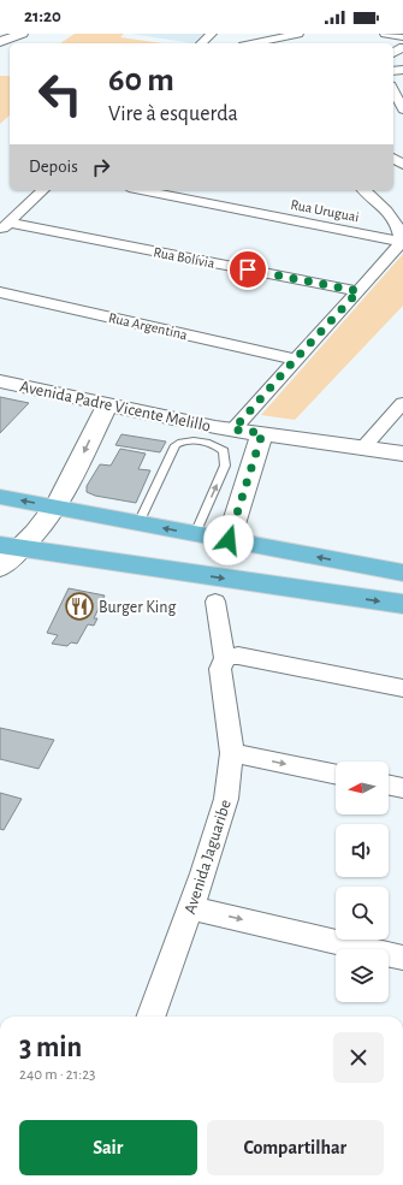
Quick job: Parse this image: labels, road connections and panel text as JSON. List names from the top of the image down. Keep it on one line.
{"streets":{"main road":["Avenida Padre Vicente Melillo"],"street":["Rua Uruguai","Rua Bolívia","Rua Argentina","Avenida Jaguaribe"]},"places":{"restaurant":["Burger King"]},"north":"left","page":{"status":"21:20","turn":["60 m","Vire à esquerda"],"then":"Depois","heading":["3 min","240 m · 21:23"],"buttons":["Sair","Compartilhar"]}}
